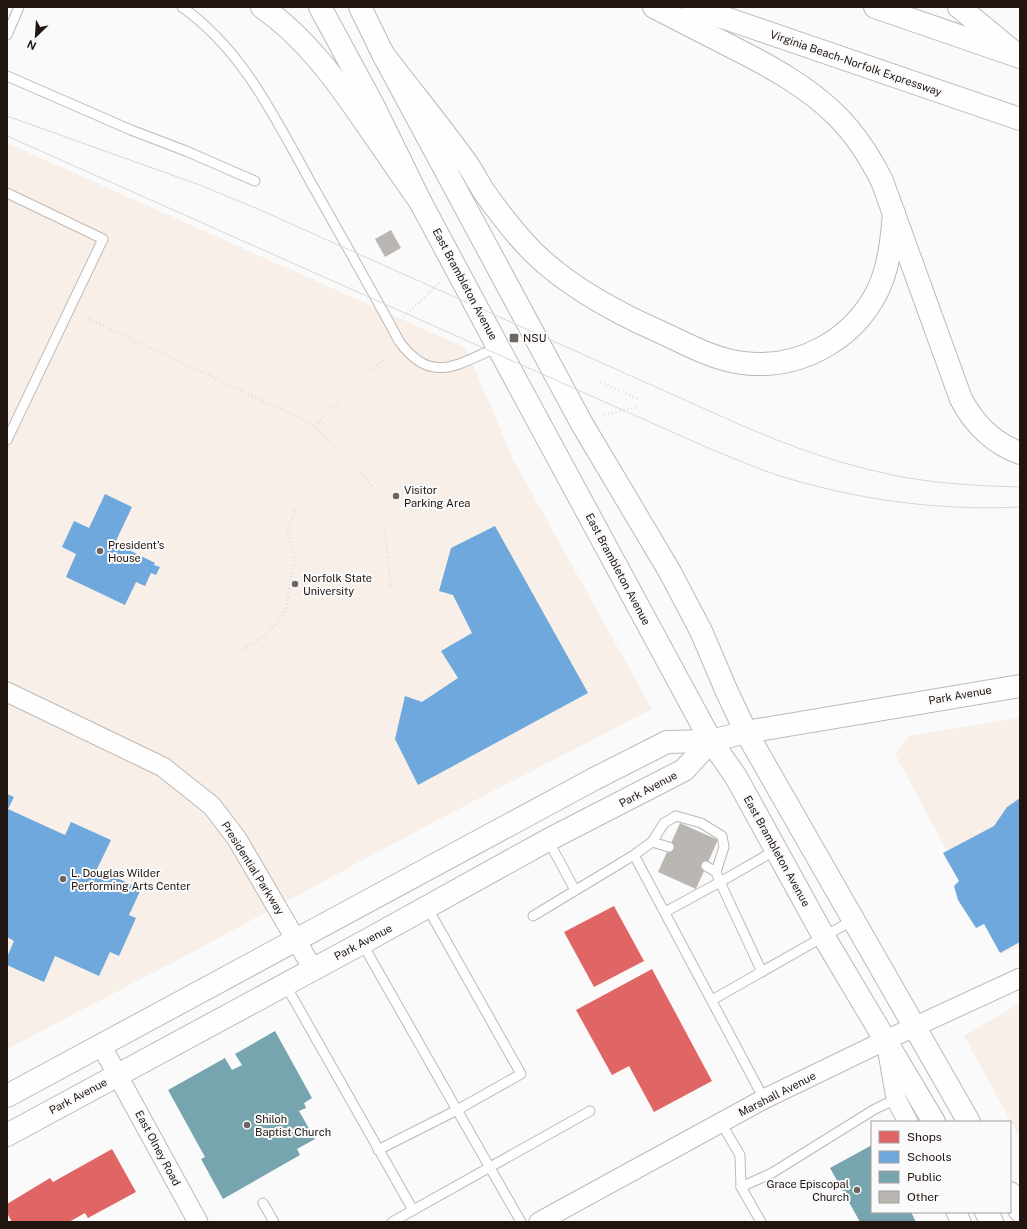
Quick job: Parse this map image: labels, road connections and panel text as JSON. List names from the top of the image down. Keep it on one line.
{"streets":{"main road":["Virginia Beach-Norfolk Expressway","East Brambleton Avenue","Park Avenue"],"street":["Presidential Parkway","Marshall Avenue","East Olney Road"]},"crossings":[["East Brambleton Avenue","Park Avenue"],["East Brambleton Avenue","Marshall Avenue"],["Park Avenue","Presidential Parkway"],["Park Avenue","East Olney Road"]],"places":{"transit":["NSU"],"other":["Visitor Parking Area","President’s House","Norfolk State University","L. Douglas Wilder Performing Arts Center","Shiloh Baptist Church","Grace Episcopal Church"]},"legend":["Shops","Schools","Public","Other"],"north":"bottom left"}
